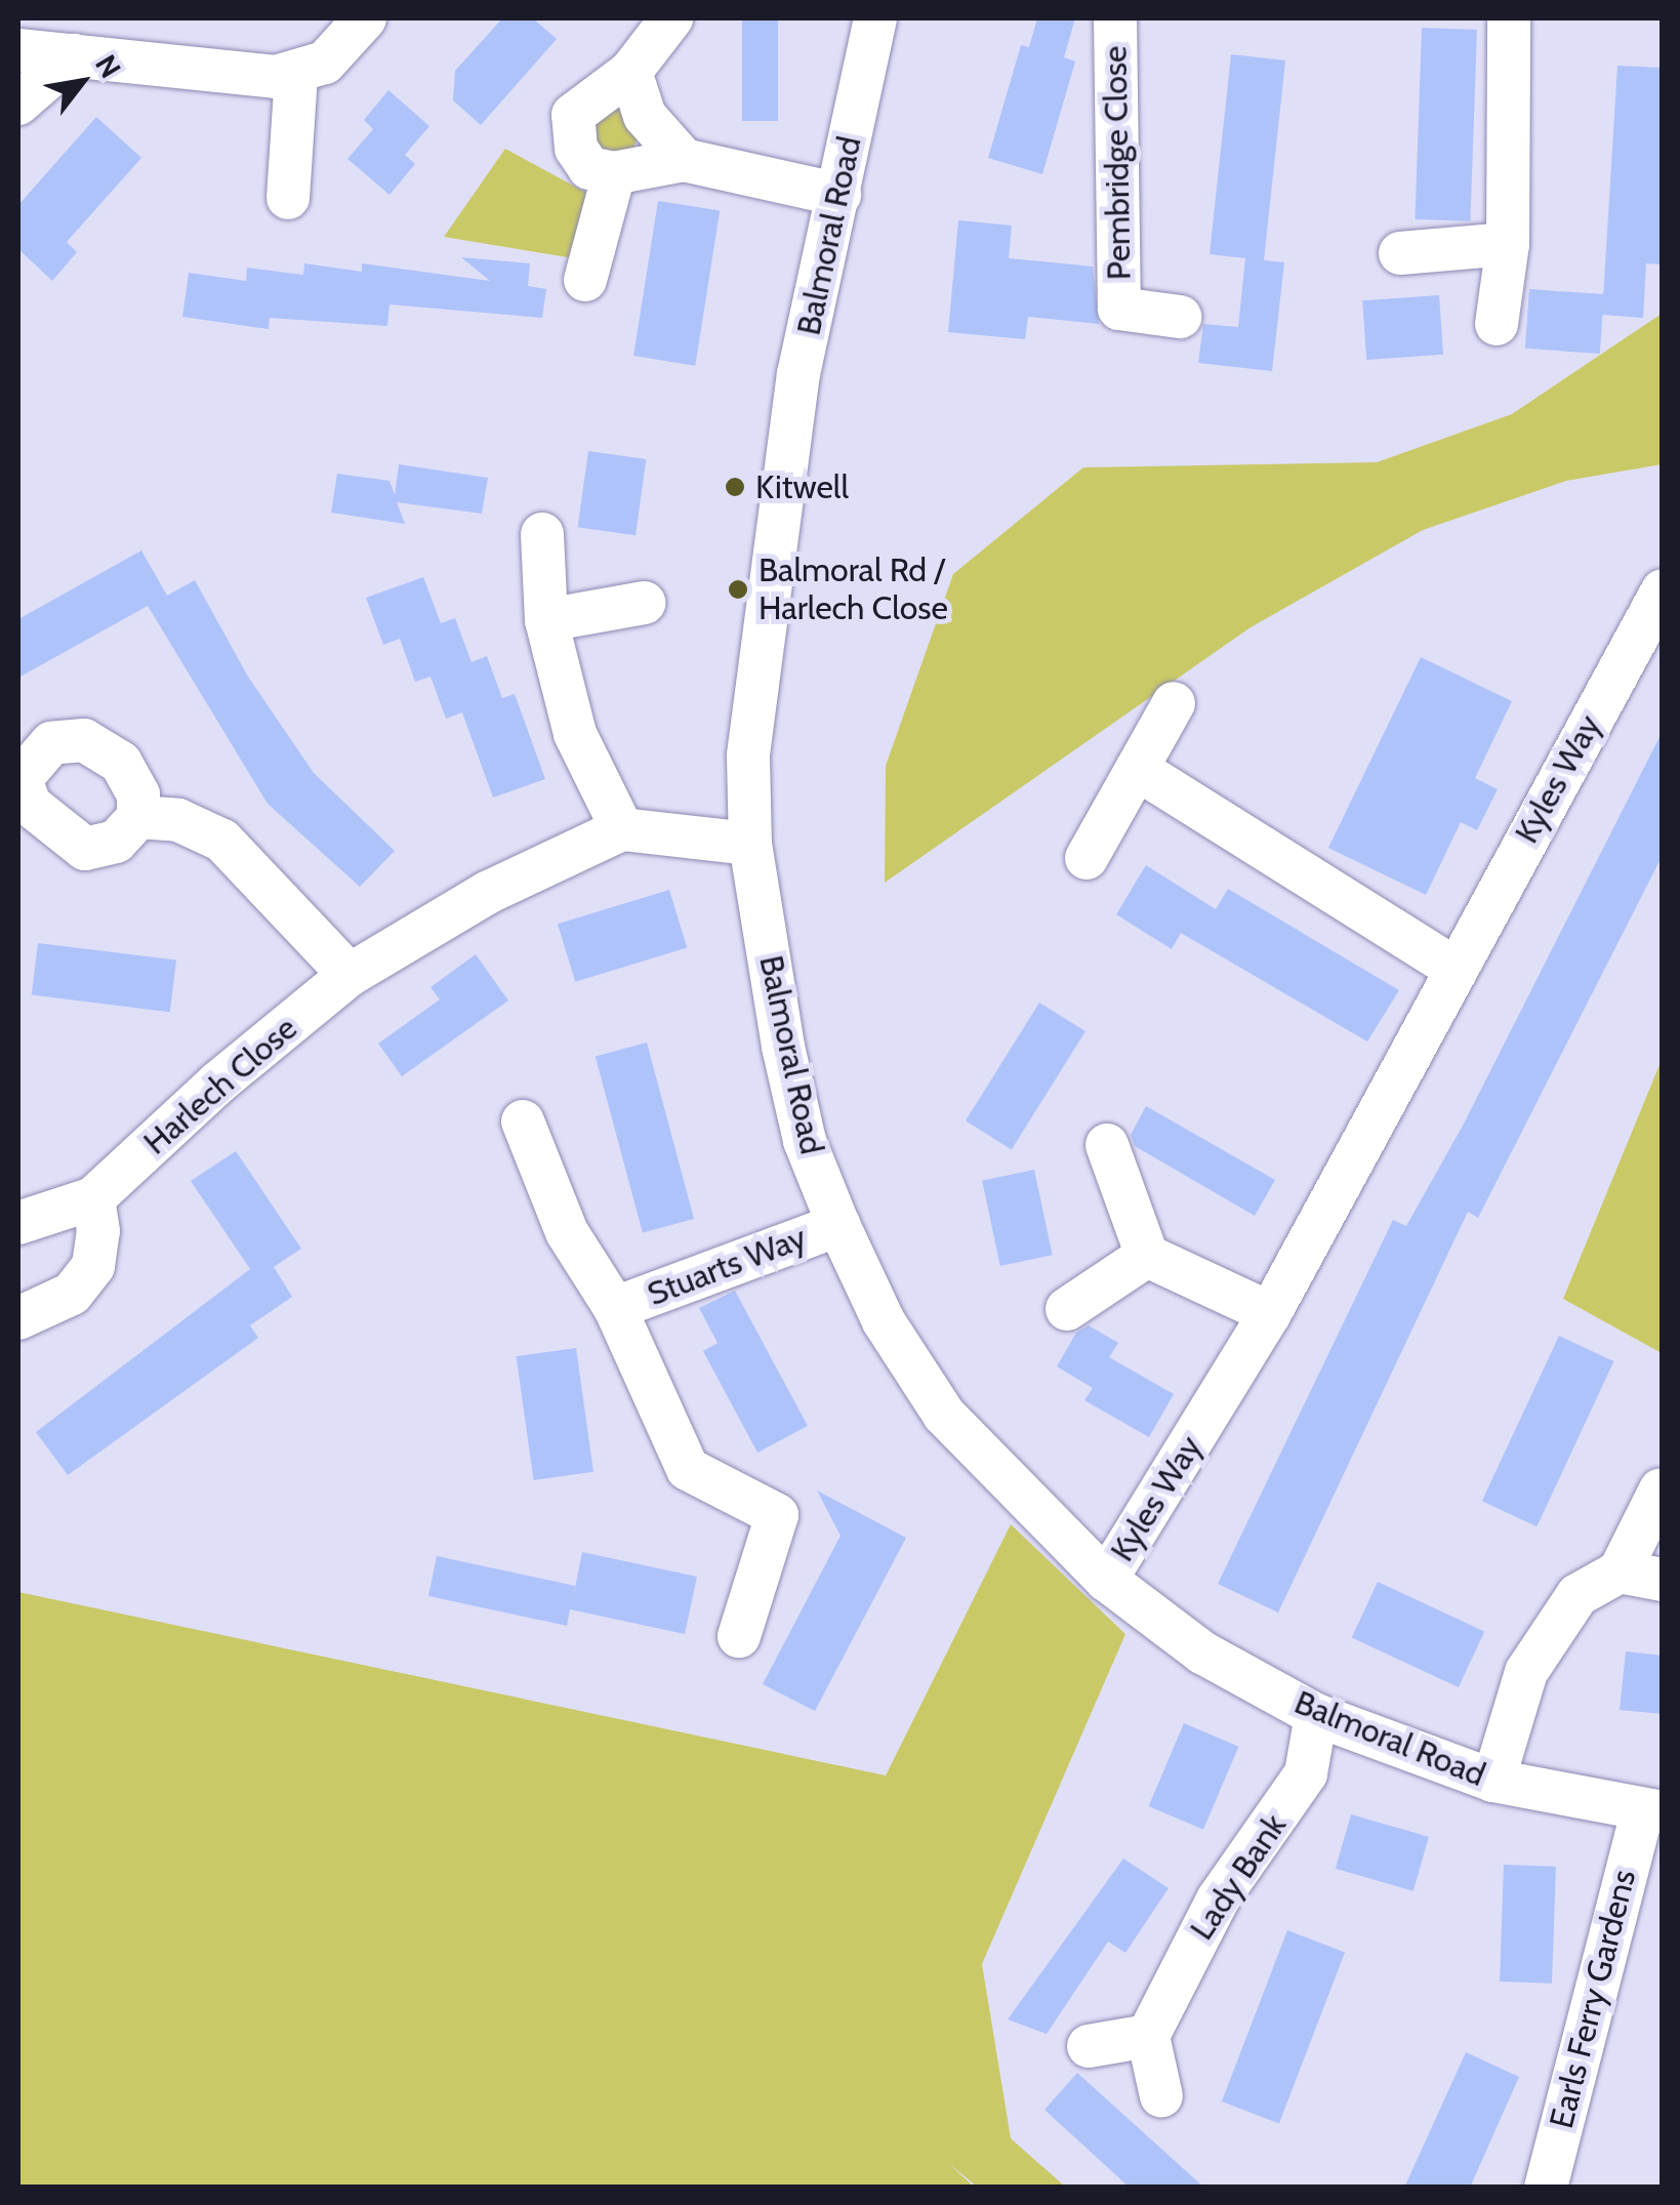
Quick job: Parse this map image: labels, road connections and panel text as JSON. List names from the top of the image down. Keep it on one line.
{"streets":{"street":["Pembridge Close","Balmoral Road","Kyles Way","Harlech Close","Stuarts Way","Lady Bank","Earls Ferry Gardens"]},"crossings":[["Balmoral Road","Kyles Way"],["Balmoral Road","Stuarts Way"],["Balmoral Road","Lady Bank"],["Balmoral Road","Earls Ferry Gardens"]],"places":["Kitwell","Balmoral Rd / Harlech Close"],"north":"top right"}
